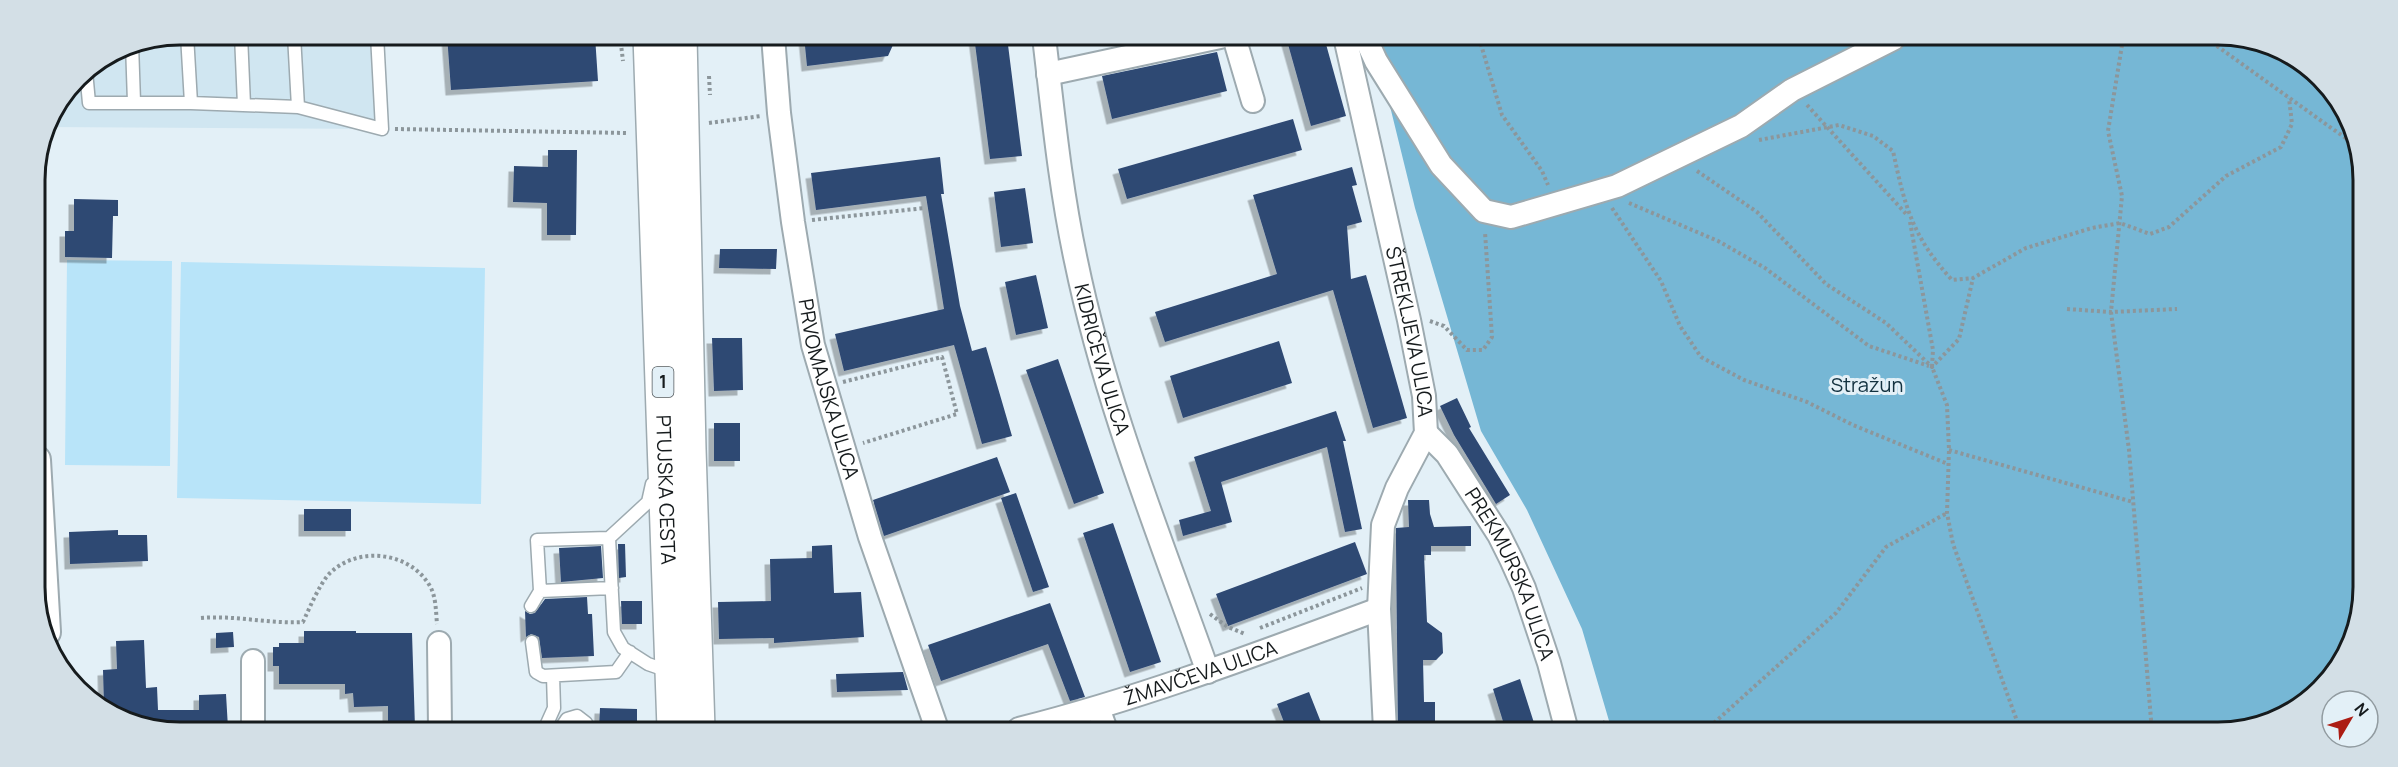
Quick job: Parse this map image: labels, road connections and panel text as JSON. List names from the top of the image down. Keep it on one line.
{"streets":{"main road":["1","PTUJSKA CESTA"],"street":["ŠTREKLJEVA ULICA","KIDRIČEVA ULICA","PRVOMAJSKA ULICA","PREKMURSKA ULICA","ŽMAVČEVA ULICA"]},"crossings":[["ŠTREKLJEVA ULICA","PREKMURSKA ULICA"],["ŠTREKLJEVA ULICA","ŽMAVČEVA ULICA"],["KIDRIČEVA ULICA","ŽMAVČEVA ULICA"]],"parks":["Stražun"],"north":"top right"}
